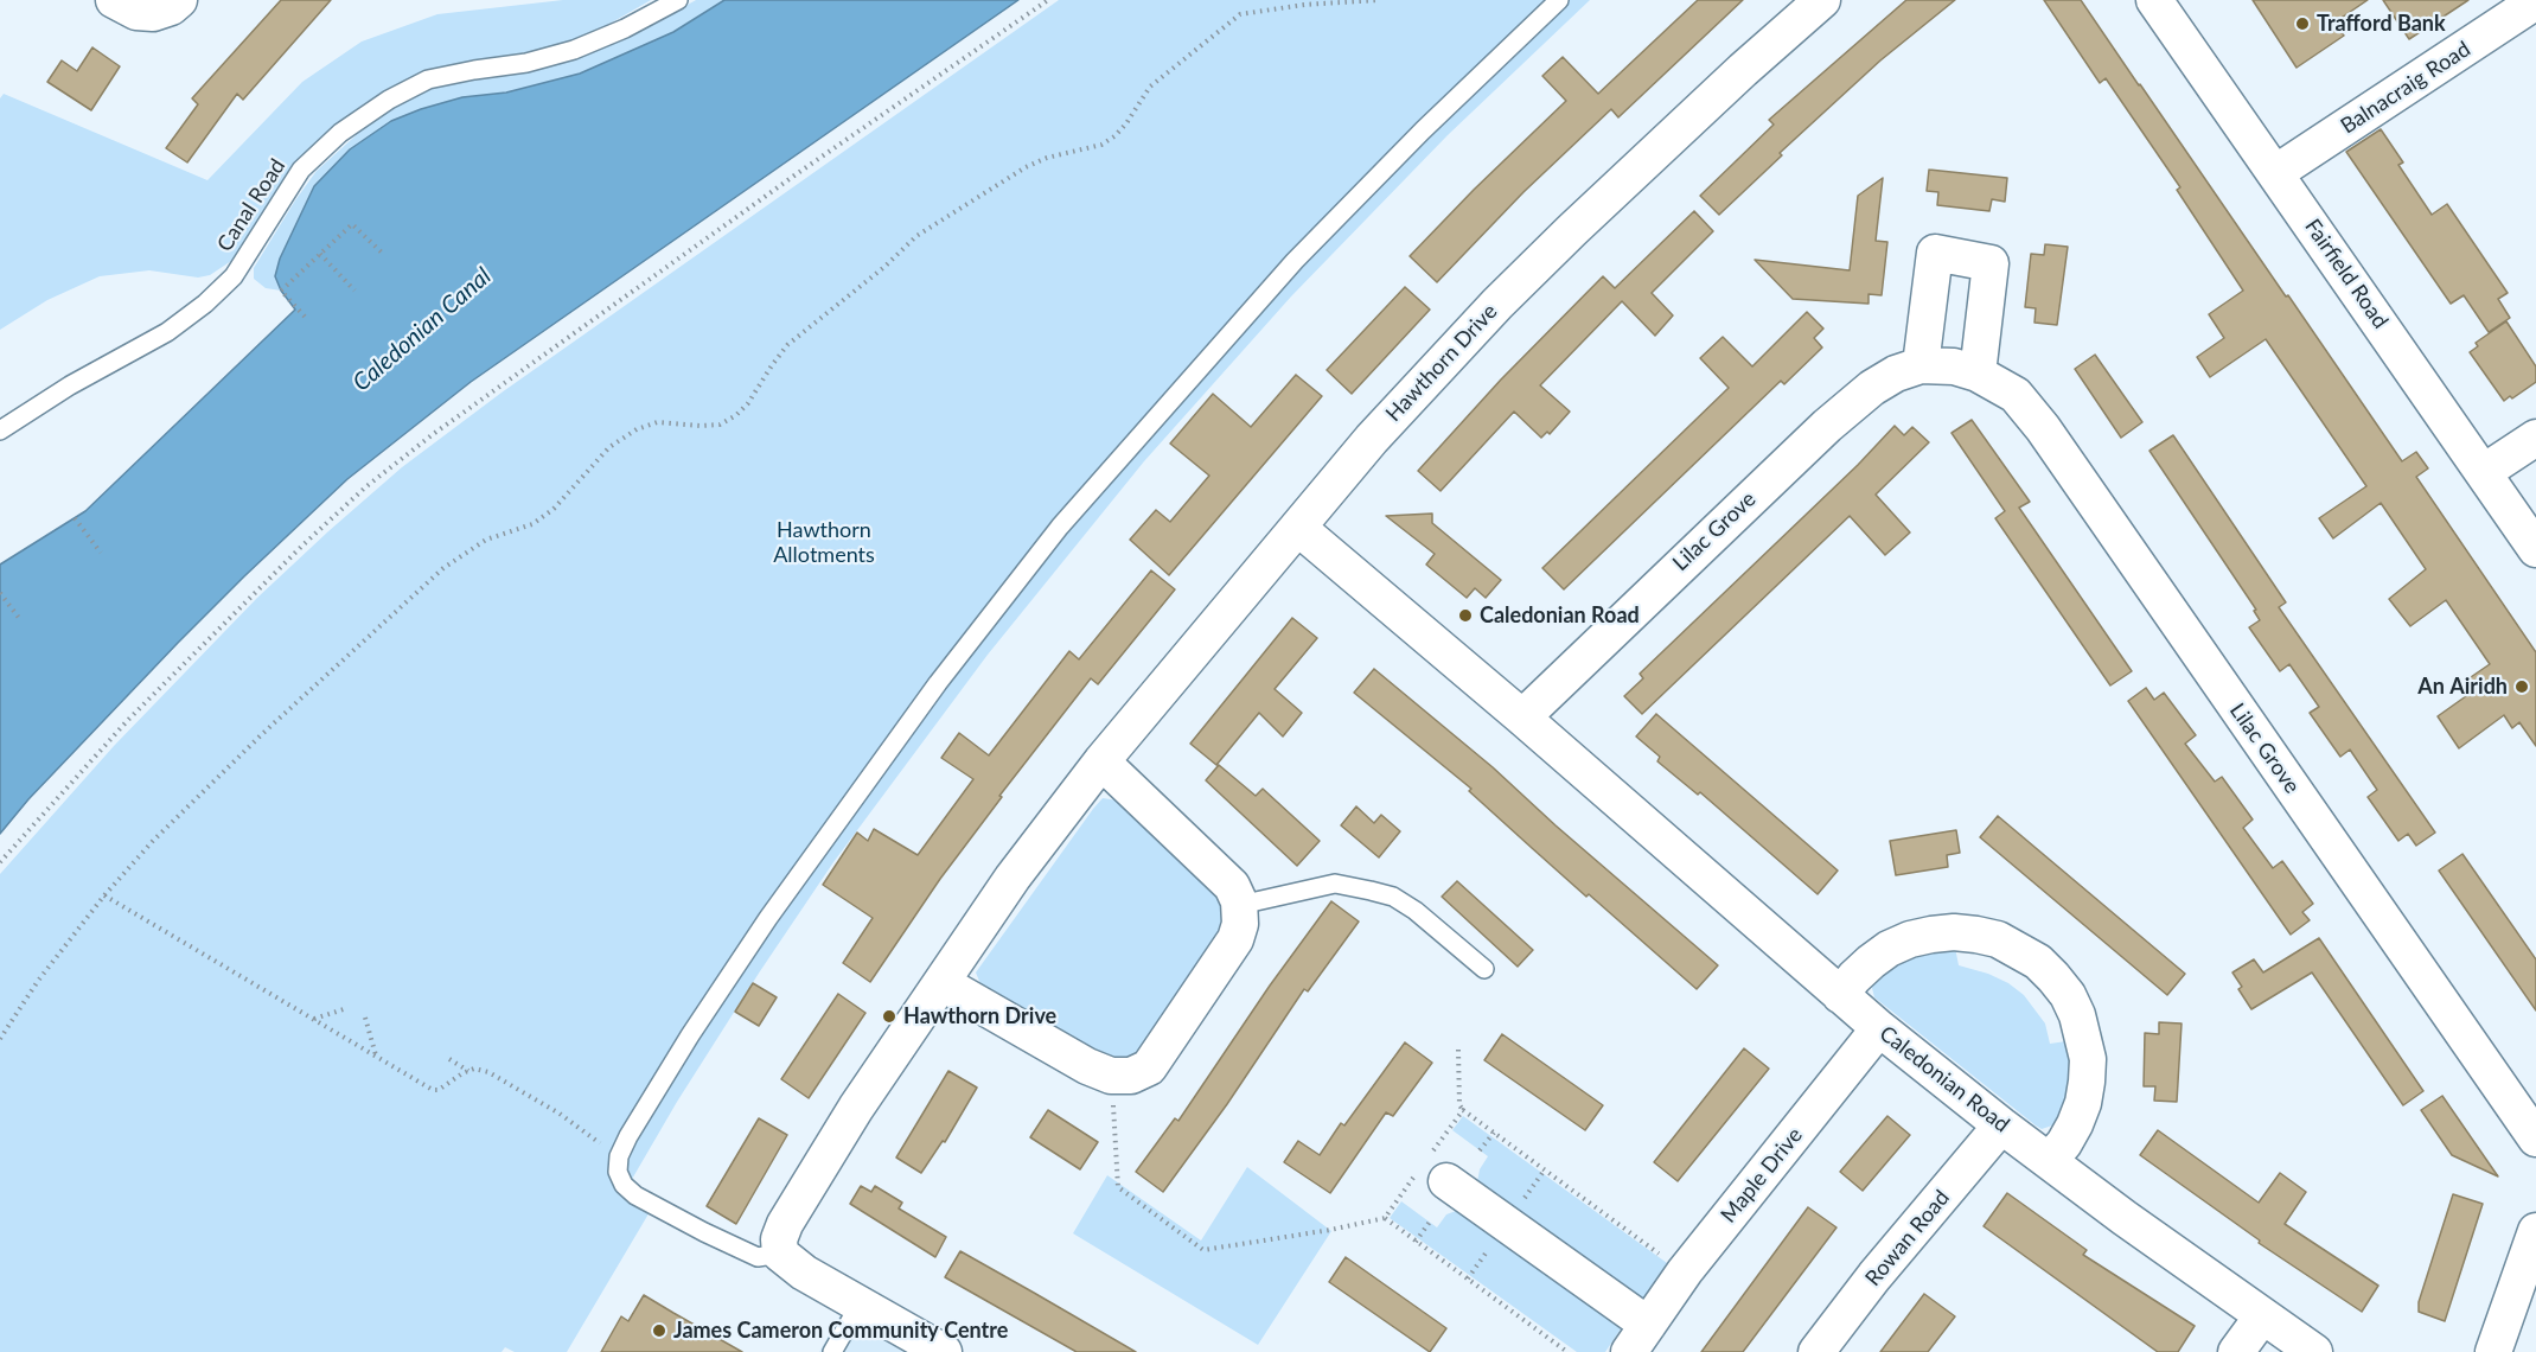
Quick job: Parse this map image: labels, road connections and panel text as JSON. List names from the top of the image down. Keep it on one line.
{"streets":{"street":["Balnacraig Road","Fairfield Road","Hawthorn Drive","Lilac Grove","Caledonian Road","Maple Drive","Rowan Road"],"lane":["Canal Road"]},"crossings":[["Balnacraig Road","Fairfield Road"],["Hawthorn Drive","Caledonian Road"],["Lilac Grove","Caledonian Road"],["Caledonian Road","Maple Drive"],["Caledonian Road","Rowan Road"]],"water":["Caledonian Canal"],"parks":["Hawthorn Allotments"],"places":["Trafford Bank","Caledonian Road","An Airidh","Hawthorn Drive","James Cameron Community Centre"]}
